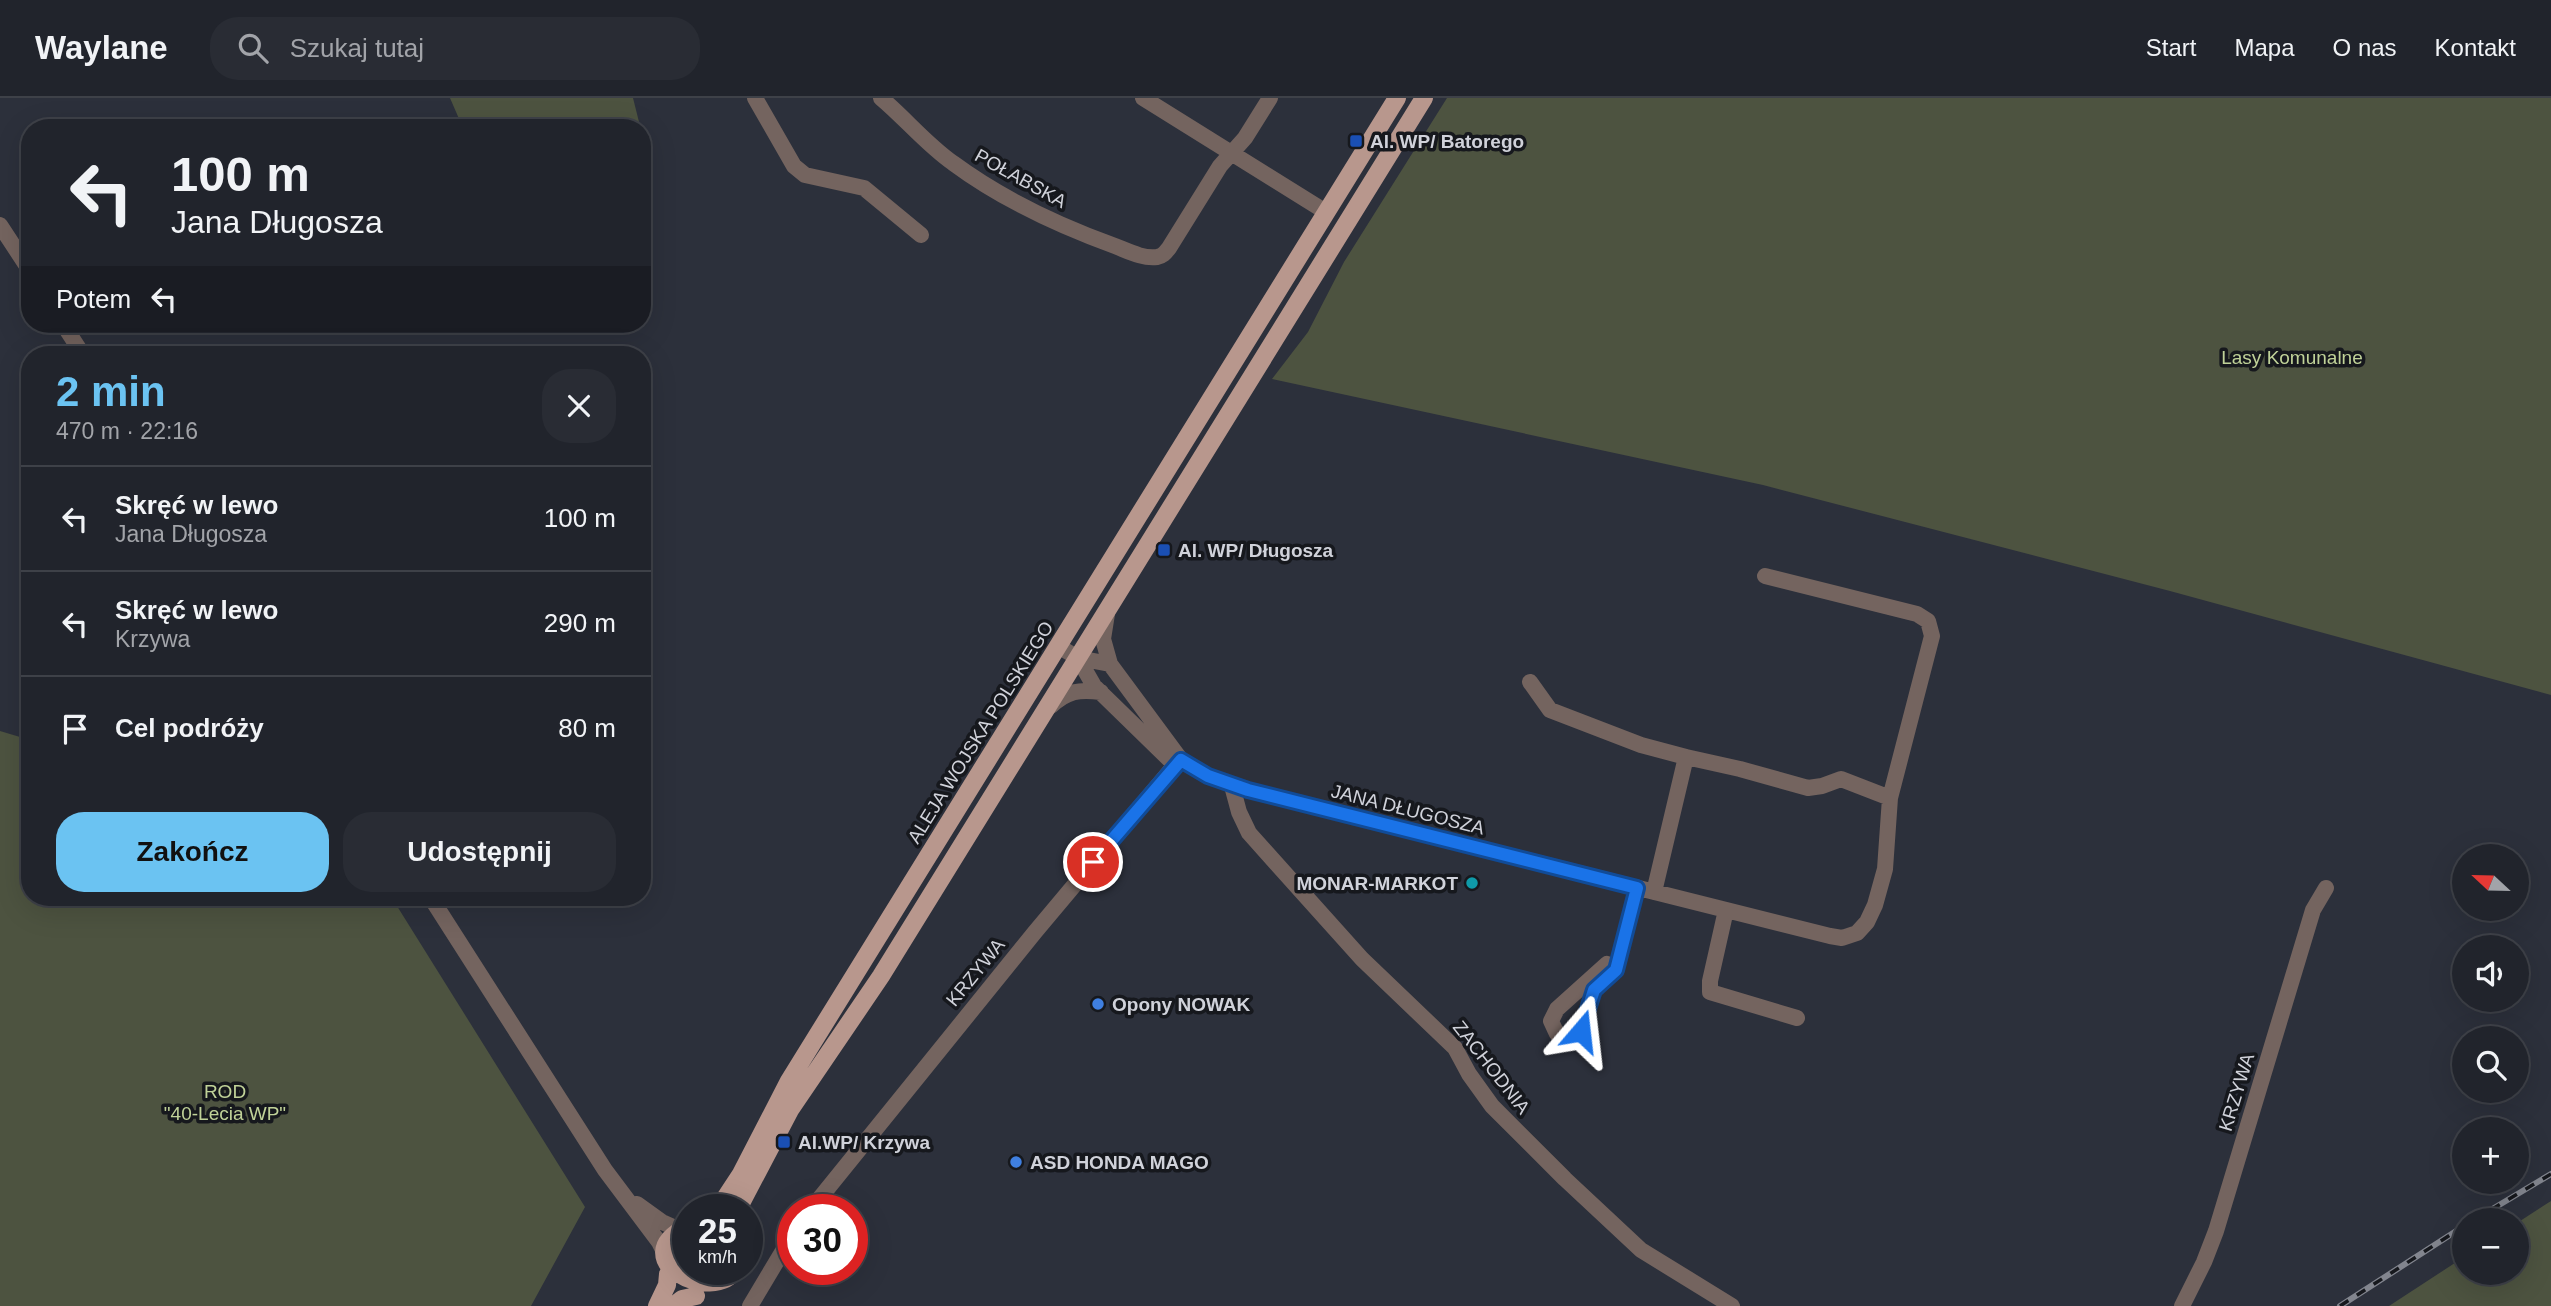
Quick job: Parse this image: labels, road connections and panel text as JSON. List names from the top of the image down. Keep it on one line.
{"streets":{"main road":["ALEJA WOJSKA POLSKIEGO"],"street":["POŁABSKA","JANA DŁUGOSZA","KRZYWA","ZACHODNIA"]},"crossings":[["JANA DŁUGOSZA","KRZYWA"],["JANA DŁUGOSZA","ZACHODNIA"]],"parks":["Lasy Komunalne","ROD \"40-Lecia WP\""],"places":{"transit":["Al. WP/ Batorego","Al. WP/ Długosza","Al.WP/ Krzywa"],"other":["MONAR-MARKOT","Opony NOWAK","ASD HONDA MAGO"]},"north":"left","page":{"header":"Waylane","search":"Szukaj tutaj","nav":["Start","Mapa","O nas","Kontakt"],"turn":["100 m","Jana Długosza"],"then":"Potem","heading":["2 min","470 m · 22:16"],"list":[{"name":"Skręć w lewo","note":"Jana Długosza","value":"100 m"},{"name":"Skręć w lewo","note":"Krzywa","value":"290 m"},{"name":"Cel podróży","value":"80 m"}],"buttons":["Zakończ","Udostępnij"],"map_buttons":["+","−"],"speed":"25 km/h","limit":"30"}}
